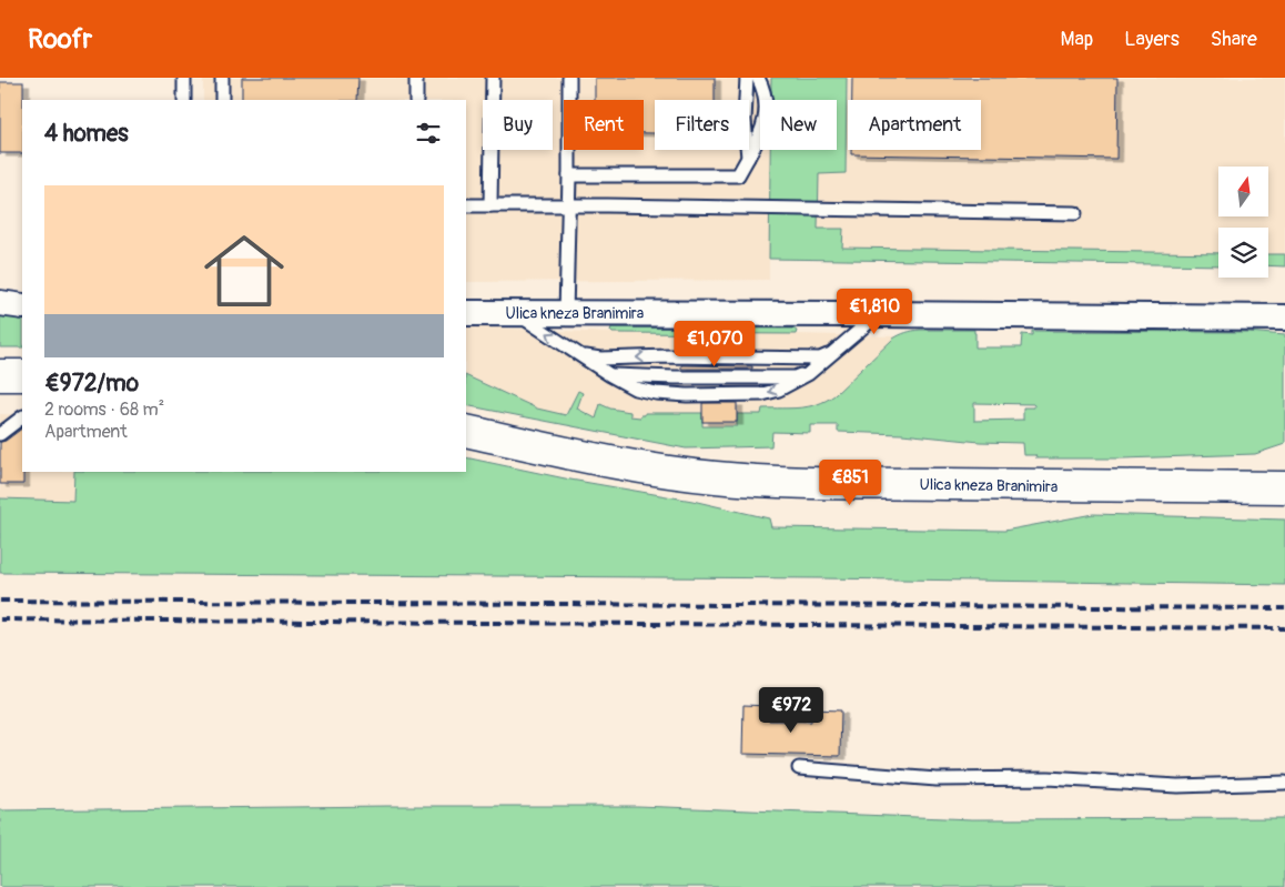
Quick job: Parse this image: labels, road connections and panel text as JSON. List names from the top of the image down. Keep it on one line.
{"streets":{"main road":["Ulica kneza Branimira"]},"north":"top","page":{"header":"Roofr","nav":["Map","Layers","Share"],"chip":["Buy","Rent","Filters","New","Apartment"],"heading":"4 homes","list":[{"name":"€972/mo","note":"2 rooms · 68 m² · Apartment"}],"price":["€1,810","€1,070","€851","€972"]}}
